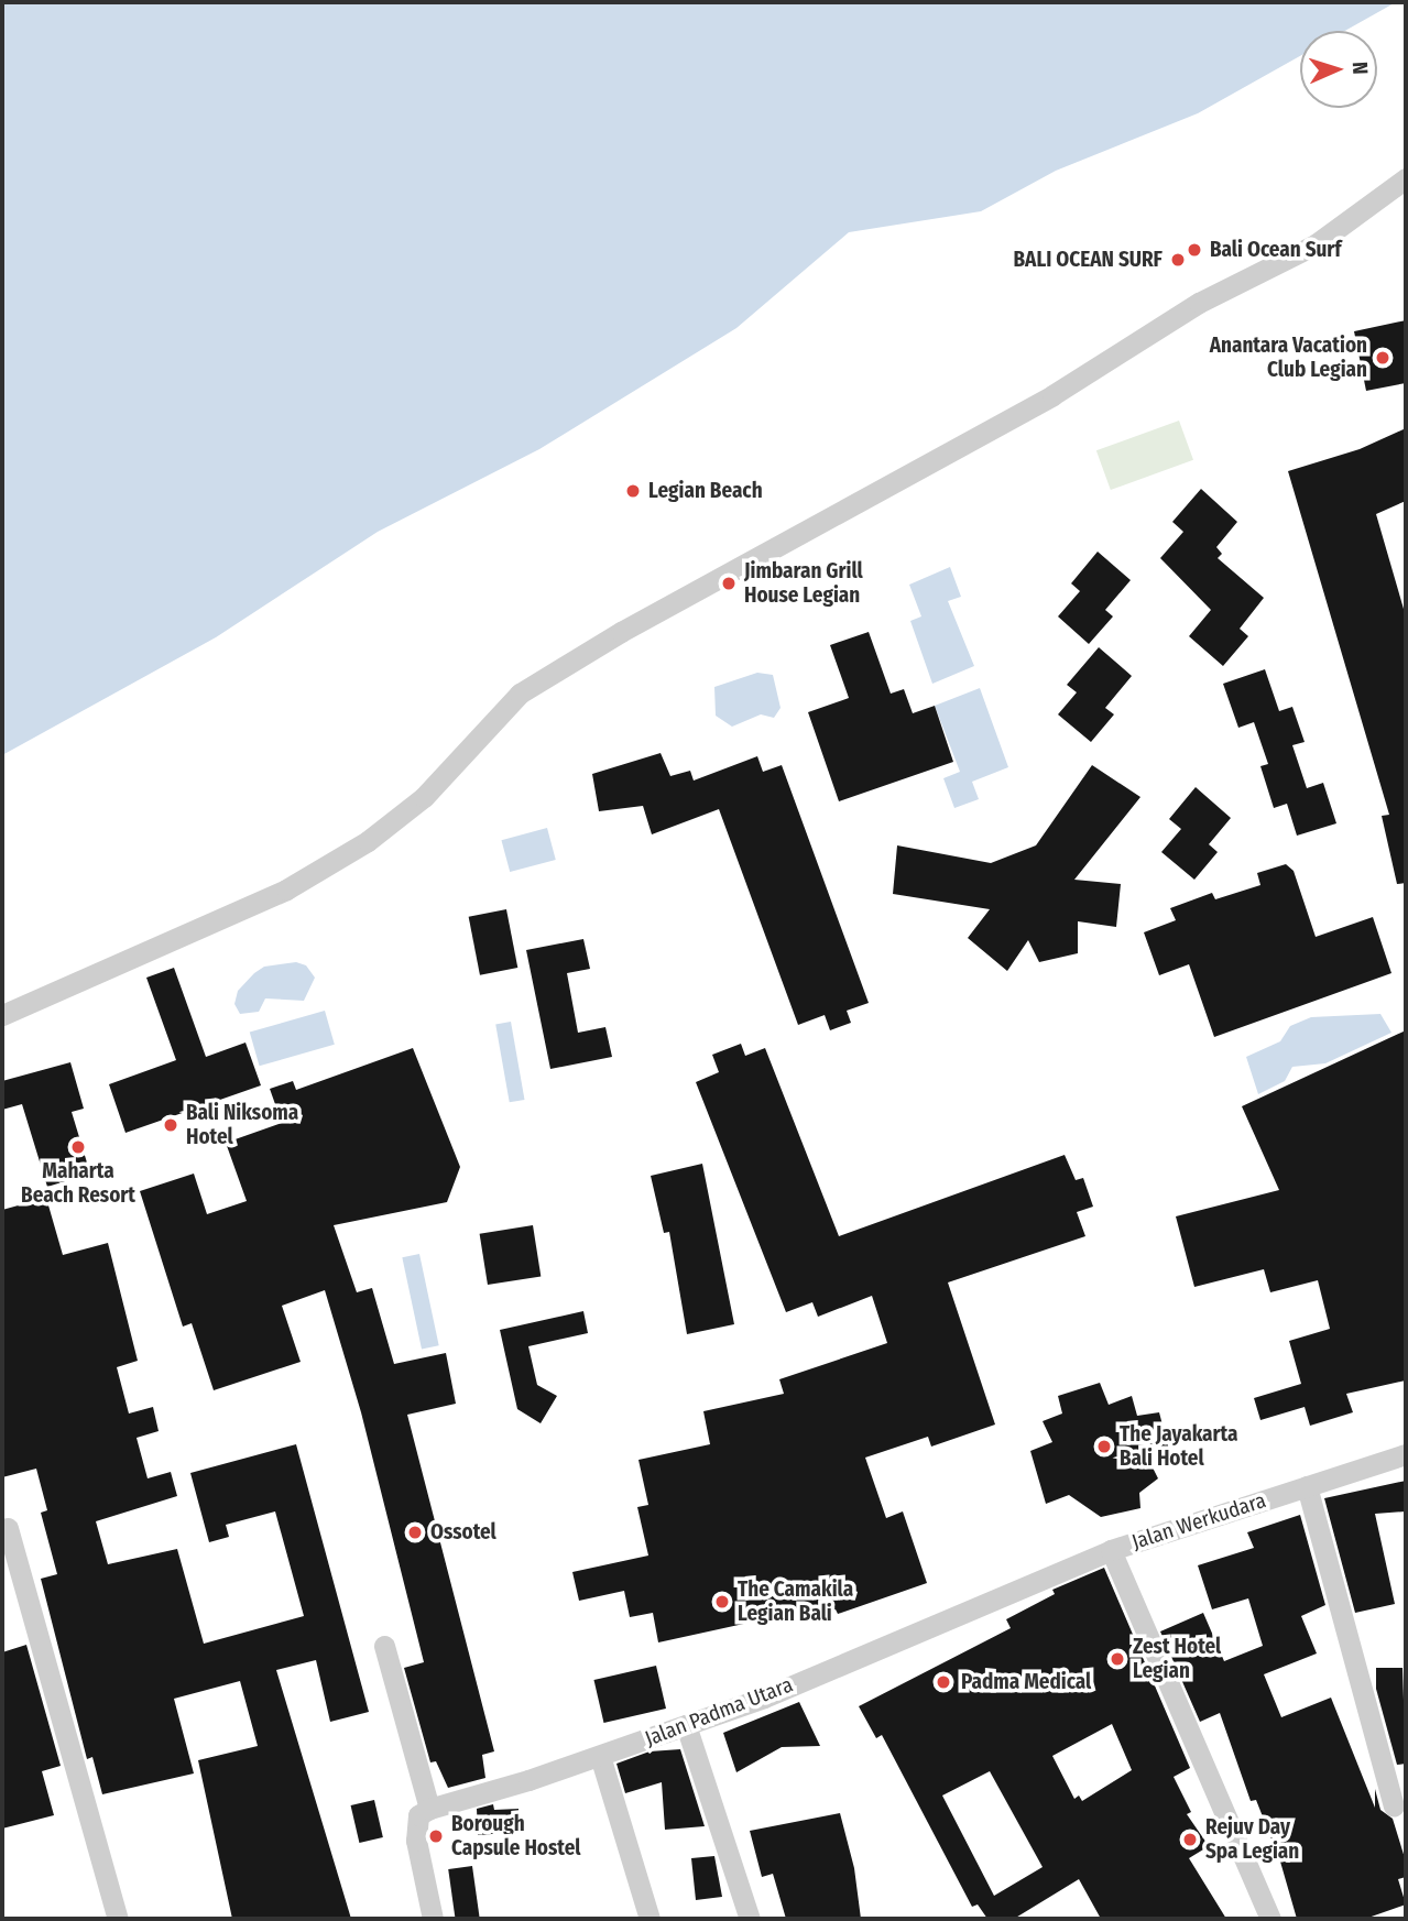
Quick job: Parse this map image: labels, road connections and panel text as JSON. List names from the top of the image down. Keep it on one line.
{"streets":{"street":["Jalan Werkudara","Jalan Padma Utara"]},"crossings":[["Jalan Werkudara","Jalan Padma Utara"]],"places":["Bali Ocean Surf","BALI OCEAN SURF","Anantara Vacation Club Legian","Legian Beach","Jimbaran Grill House Legian","Bali Niksoma Hotel","Maharta Beach Resort","The Jayakarta Bali Hotel","Ossotel","The Camakila Legian Bali","Zest Hotel Legian","Padma Medical","Borough Capsule Hostel","Rejuv Day Spa Legian"],"north":"right"}
